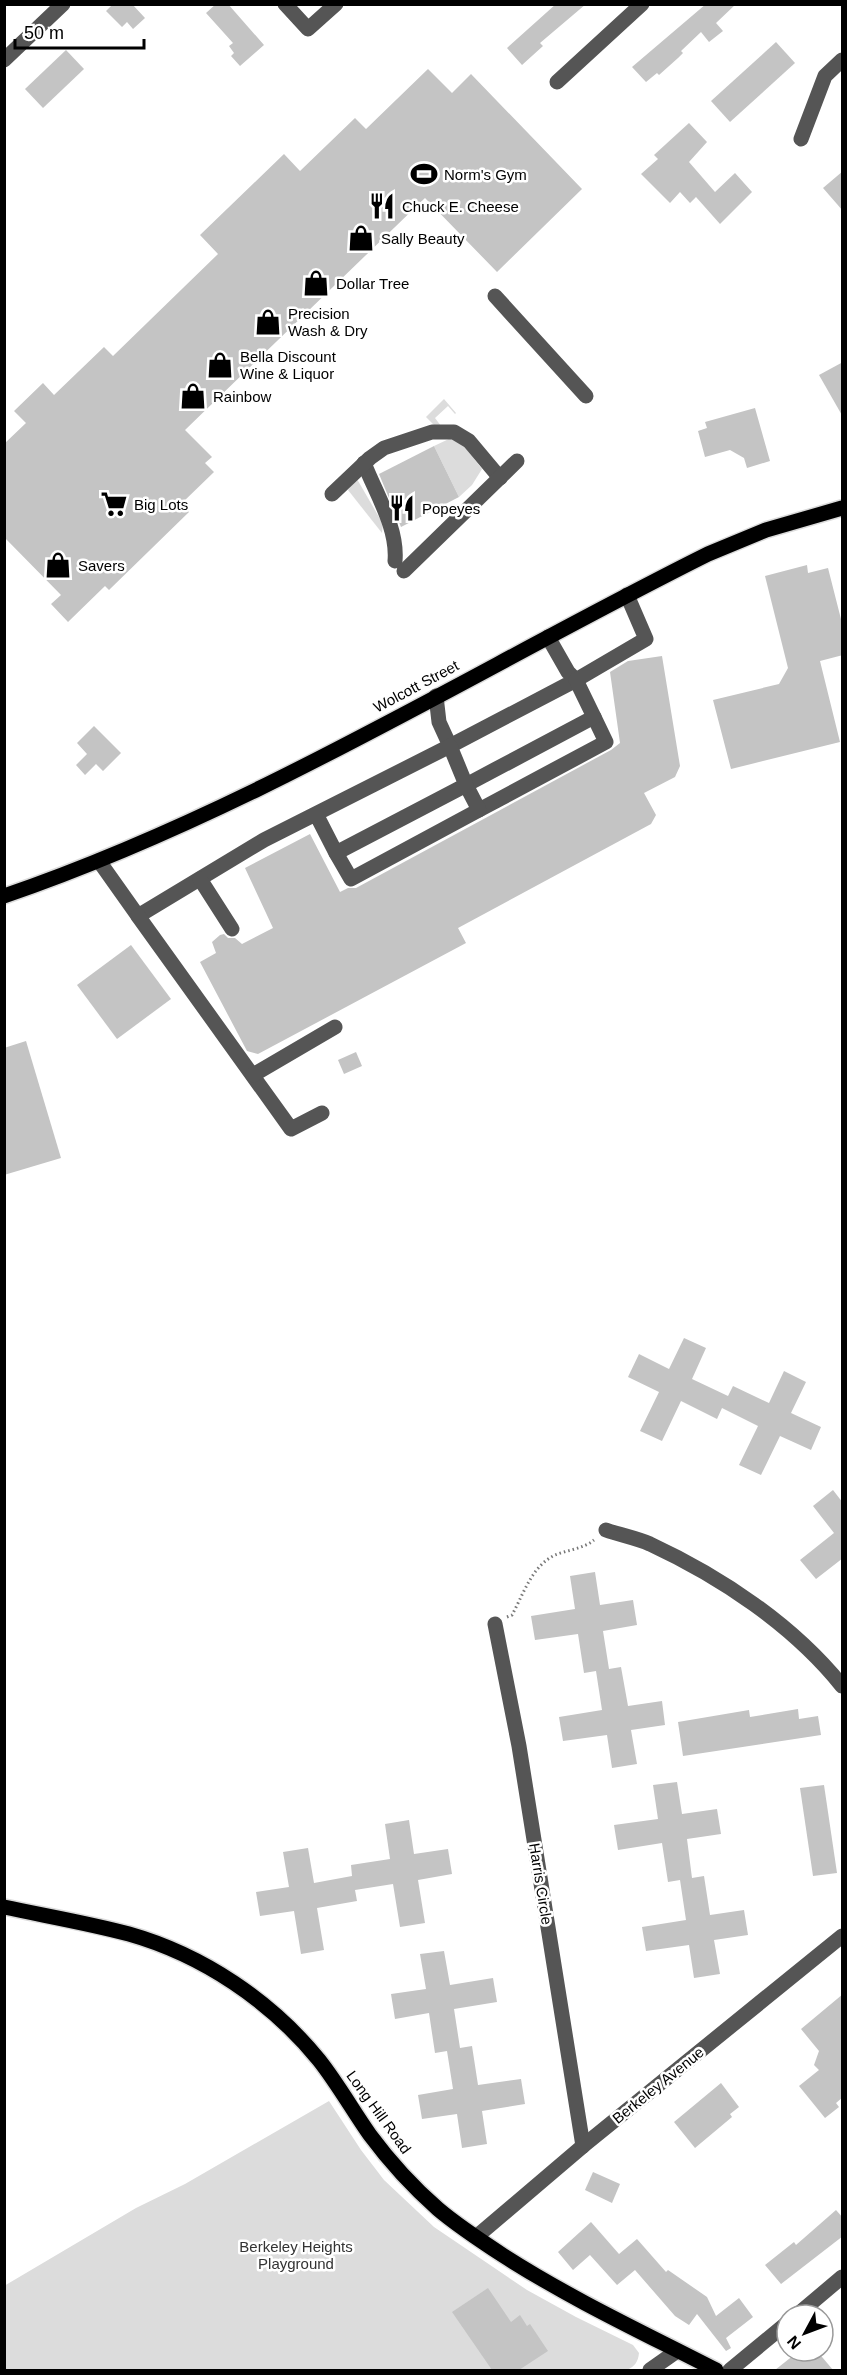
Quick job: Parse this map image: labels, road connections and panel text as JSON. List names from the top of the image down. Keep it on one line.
{"streets":{"main road":["Wolcott Street","Long Hill Road"],"street":["Harris Circle","Berkeley Avenue"]},"crossings":[["Harris Circle","Berkeley Avenue"],["Berkeley Avenue","Long Hill Road"]],"parks":["Berkeley Heights Playground"],"places":{"sports":["Norm's Gym"],"restaurant":["Chuck E. Cheese","Popeyes"],"shop":["Sally Beauty","Dollar Tree","Precision Wash & Dry","Bella Discount Wine & Liquor","Rainbow","Savers"],"supermarket":["Big Lots"]},"scale_bar":"50 m","north":"bottom left"}
